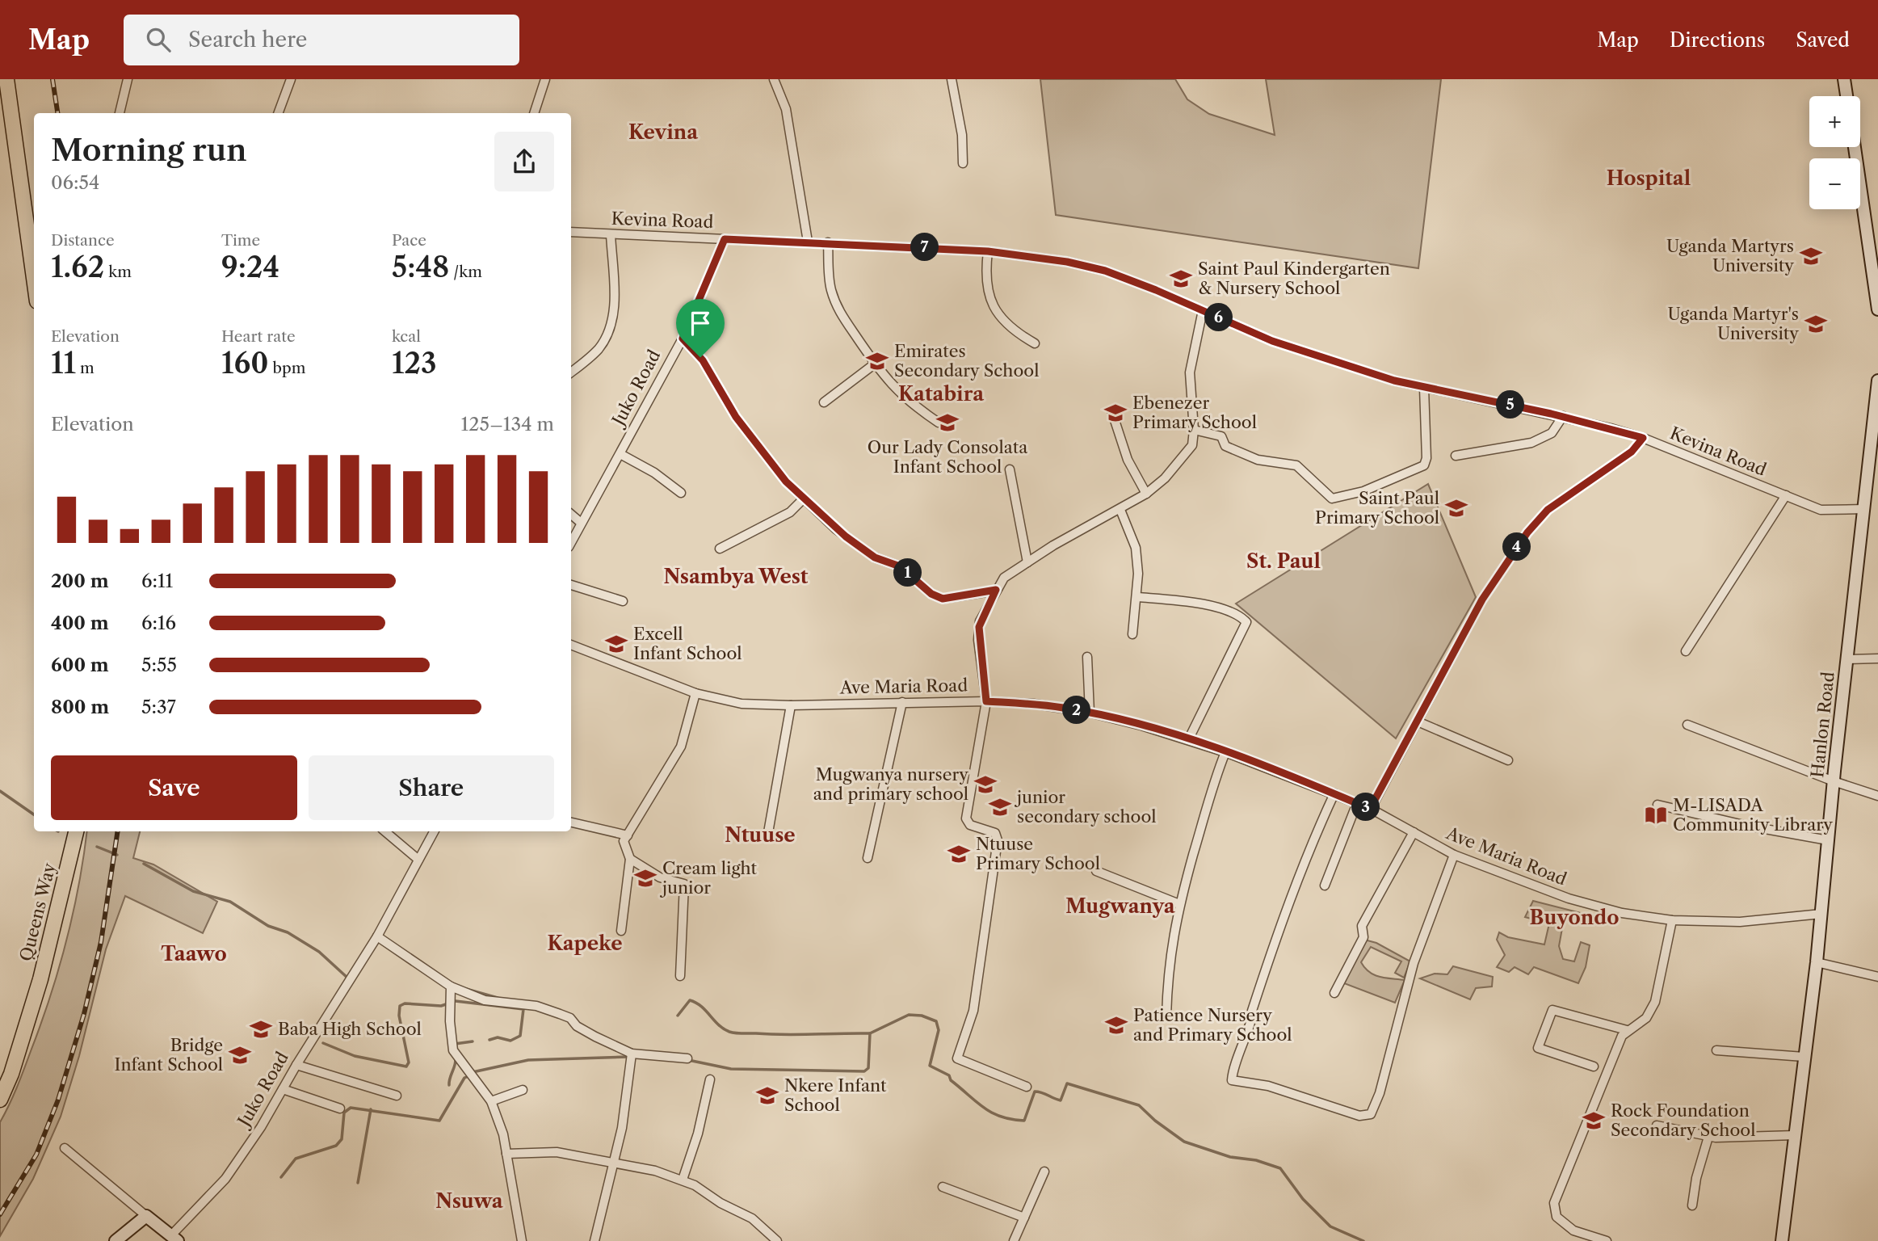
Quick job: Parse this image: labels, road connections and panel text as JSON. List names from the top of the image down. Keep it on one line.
{"streets":{"highway":["Queens Way"],"main road":["Hanlon Road"],"street":["Kevina Road","Juko Road","Ave Maria Road"]},"crossings":[["Kevina Road","Juko Road"],["Kevina Road","Hanlon Road"],["Ave Maria Road","Hanlon Road"]],"districts":["Kevina","Hospital","Katabira","St. Paul","Nsambya West","Ntuuse","Mugwanya","Buyondo","Kapeke","Taawo","Nsuwa"],"places":{"school or university":["Uganda Martyrs University","Saint Paul Kindergarten & Nursery School","Uganda Martyr's University","Emirates Secondary School","Ebenezer Primary School","Our Lady Consolata Infant School","Saint Paul Primary School","Excell Infant School","Mugwanya nursery and primary school","junior secondary school","Ntuuse Primary School","Cream light junior","Patience Nursery and Primary School","Baba High School","Bridge Infant School","Nkere Infant School","Rock Foundation Secondary School"],"library":["M-LISADA Community Library"]},"page":{"header":"Map","search":"Search here","nav":["Map","Directions","Saved"],"map_buttons":["+","−"],"heading":["Morning run","06:54"],"stats":[["Distance","1.62 km"],["Time","9:24"],["Pace","5:48 /km"],["Elevation","11 m"],["Heart rate","160 bpm"],["kcal","123"]],"pins":["7","6","5","4","1","2","3"],"chart":["Elevation","125–134 m"],"list":[{"name":"200 m","note":"6:11"},{"name":"400 m","note":"6:16"},{"name":"600 m","note":"5:55"},{"name":"800 m","note":"5:37"}],"buttons":["Save","Share"]}}
